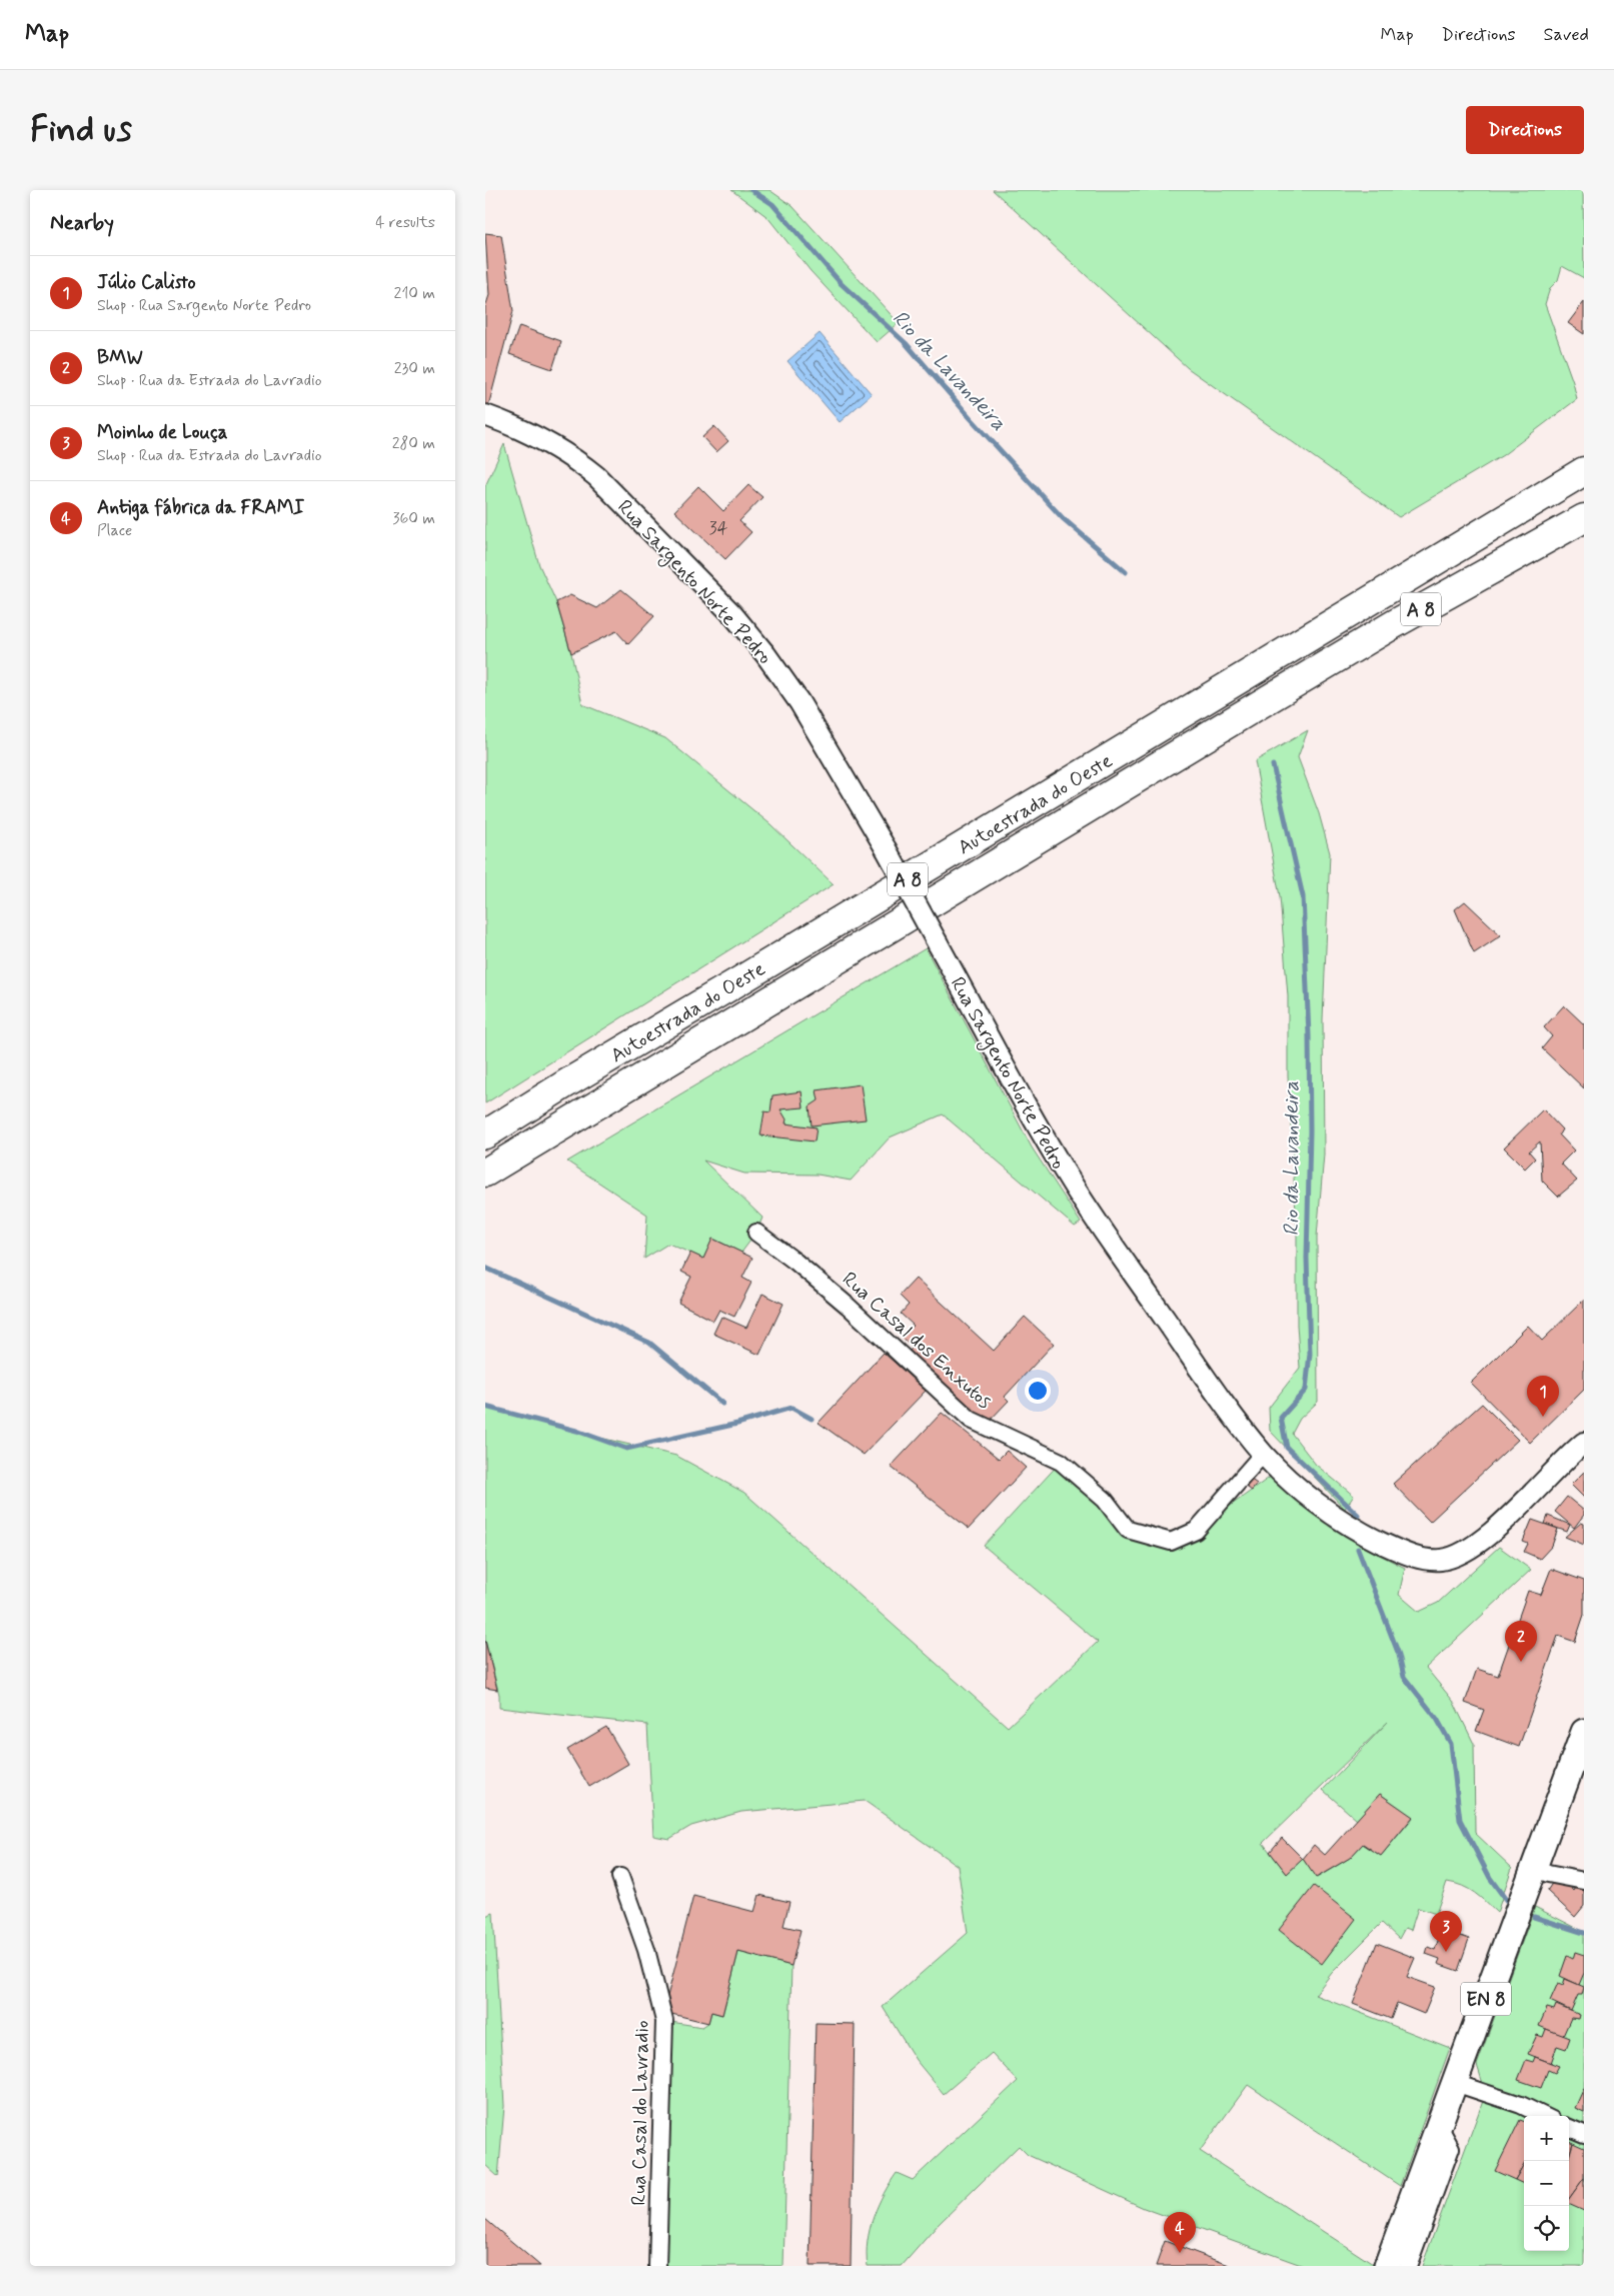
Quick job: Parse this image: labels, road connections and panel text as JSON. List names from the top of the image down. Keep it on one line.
{"streets":{"highway":["A 8","Autoestrada do Oeste"],"main road":["EN 8"],"street":["Rua Sargento Norte Pedro","Rua Casal dos Enxutos","Rua Casal do Lavradio"]},"crossings":[["Rua Sargento Norte Pedro","Rua Casal dos Enxutos"]],"water":["Rio da Lavandeira"],"house_numbers":["34"],"page":{"header":"Map","nav":["Map","Directions","Saved"],"buttons":"Directions","title":"Find us","heading":["Nearby","4 results"],"list":[{"mark":"1","name":"Júlio Calisto","note":"Shop · Rua Sargento Norte Pedro","value":"210 m"},{"mark":"2","name":"BMW","note":"Shop · Rua da Estrada do Lavradio","value":"230 m"},{"mark":"3","name":"Moinho de Louça","note":"Shop · Rua da Estrada do Lavradio","value":"280 m"},{"mark":"4","name":"Antiga fábrica da FRAMI","note":"Place","value":"360 m"}],"pins":["1","2","3","4"],"map_buttons":["+","−"]}}
